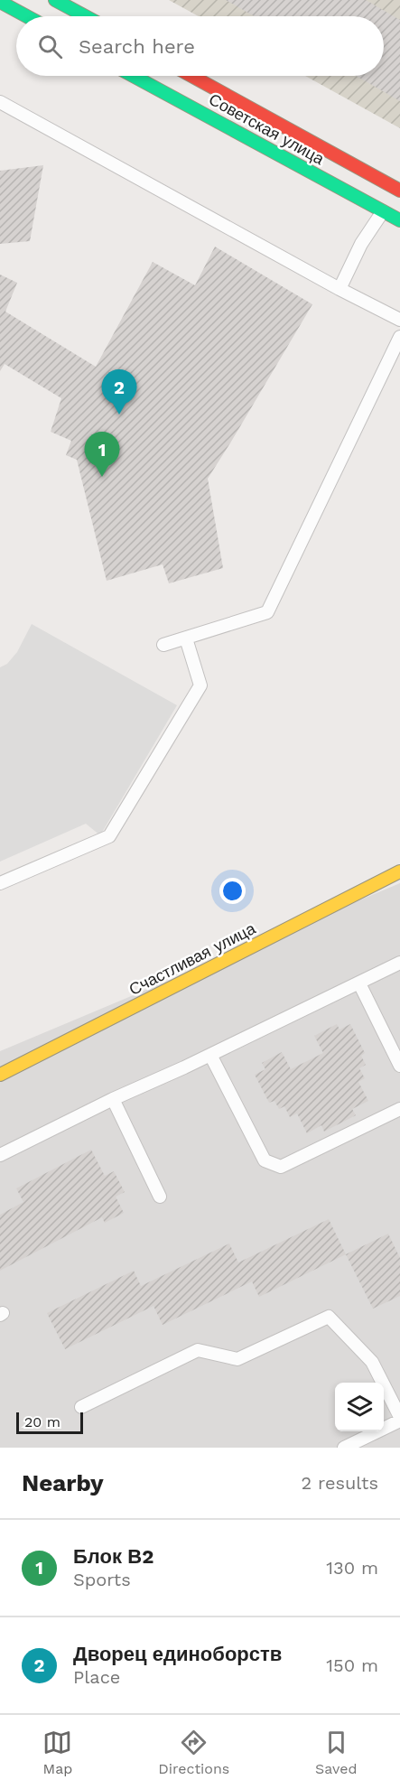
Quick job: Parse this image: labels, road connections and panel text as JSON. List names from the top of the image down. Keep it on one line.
{"streets":{"main road":["Советская улица","Счастливая улица"]},"scale_bar":"20 m","page":{"search":"Search here","pins":["2","1"],"scale":"20 m","heading":["Nearby","2 results"],"list":[{"mark":"1","name":"Блок В2","note":"Sports","value":"130 m"},{"mark":"2","name":"Дворец единоборств","note":"Place","value":"150 m"}],"nav":["Map","Directions","Saved"]}}
